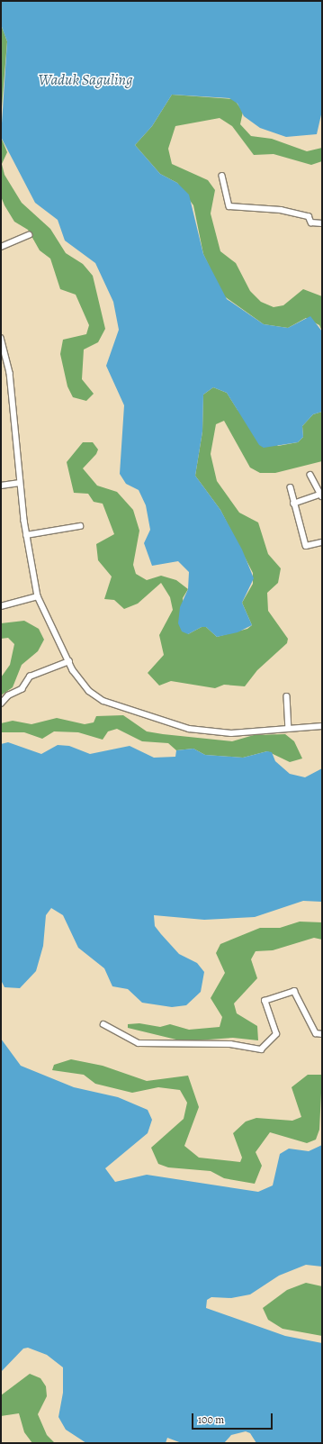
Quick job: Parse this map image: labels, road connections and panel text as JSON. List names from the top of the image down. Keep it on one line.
{"water":["Waduk Saguling"],"scale_bar":"100 m"}
